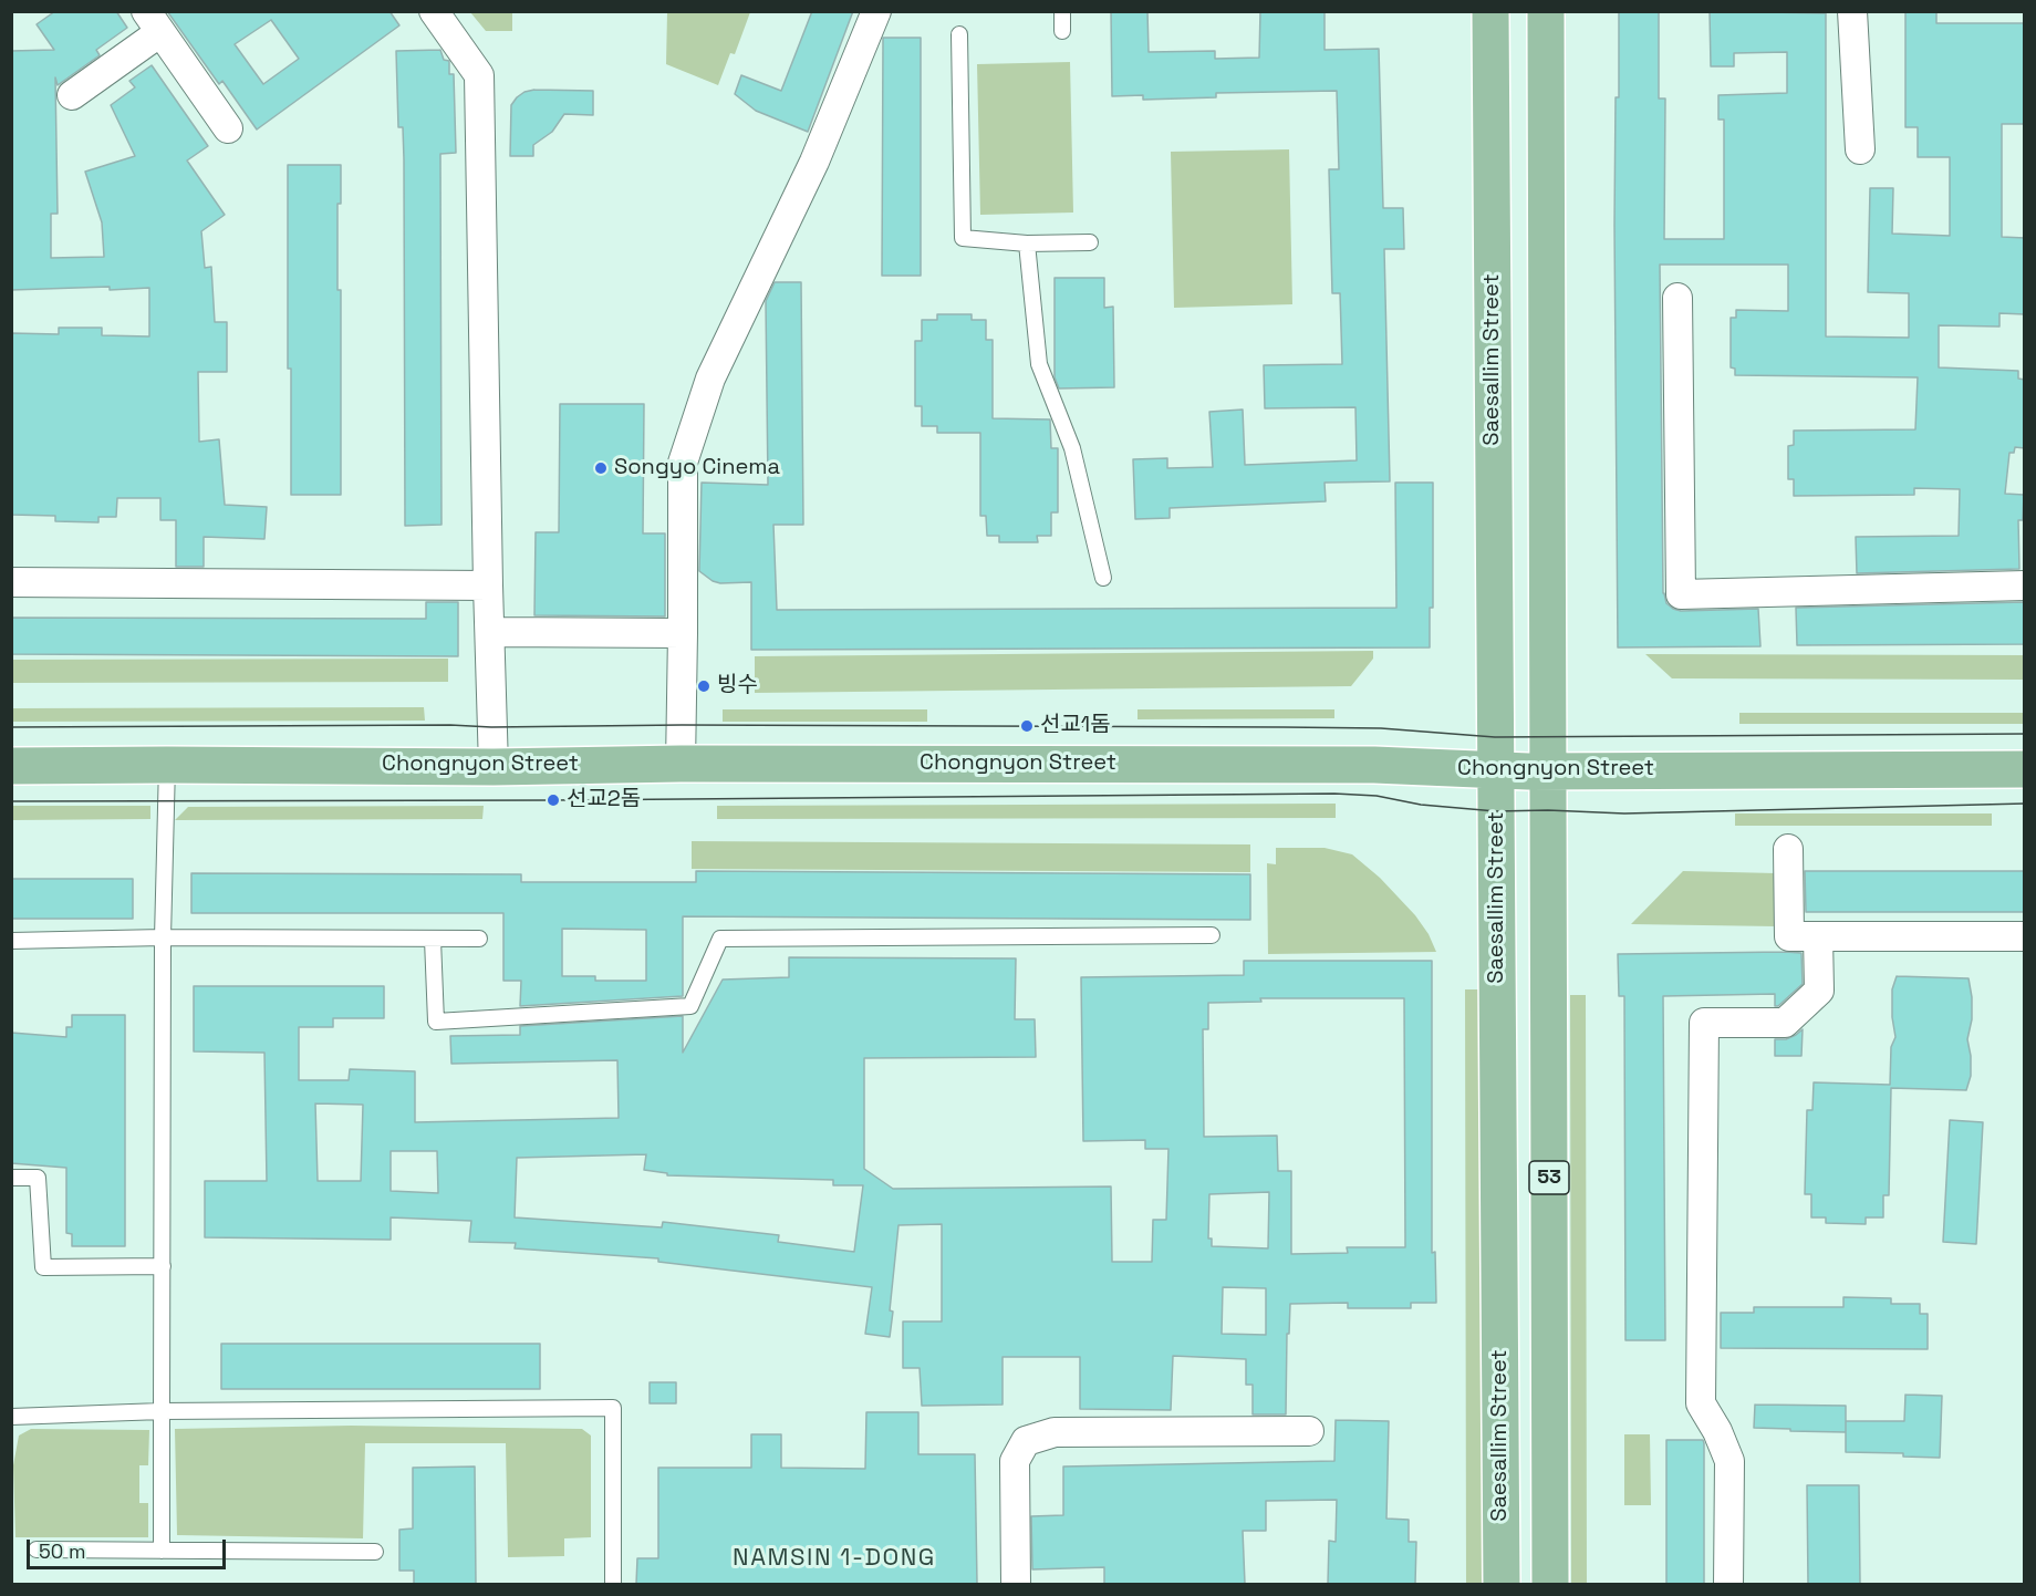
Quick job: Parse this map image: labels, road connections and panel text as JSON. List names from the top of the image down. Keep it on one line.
{"streets":{"main road":["Saesallim Street","Chongnyon Street","53"]},"crossings":[["Saesallim Street","Chongnyon Street"],["Chongnyon Street","53"]],"districts":["NAMSIN 1-DONG"],"places":["Songyo Cinema","빙수","선교1돔","선교2돔"],"scale_bar":"50 m"}
